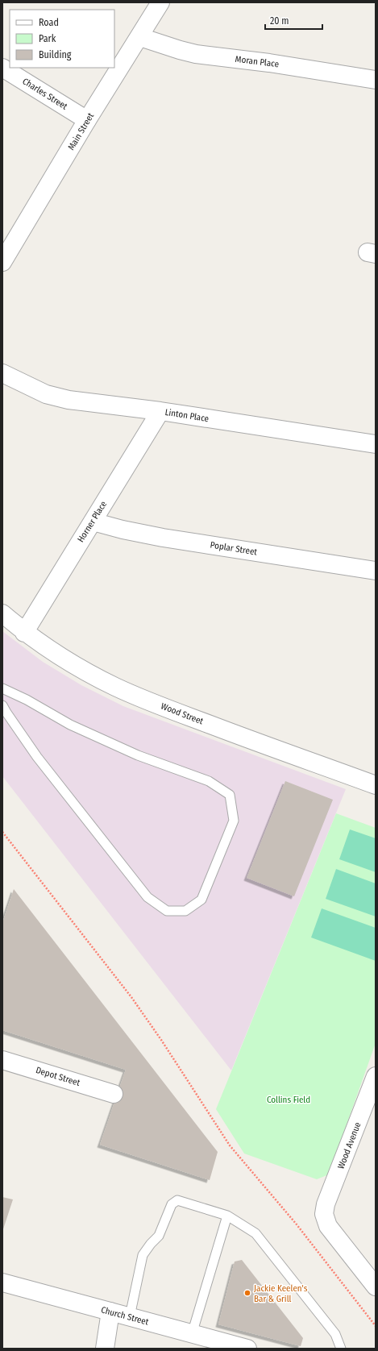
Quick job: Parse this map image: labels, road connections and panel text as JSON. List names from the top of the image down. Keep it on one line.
{"streets":{"street":["Moran Place","Charles Street","Main Street","Linton Place","Horner Place","Poplar Street","Wood Street","Depot Street","Wood Avenue","Church Street"]},"crossings":[["Moran Place","Main Street"],["Charles Street","Main Street"],["Linton Place","Horner Place"],["Horner Place","Poplar Street"],["Horner Place","Wood Street"]],"parks":["Collins Field"],"places":["Jackie Keelen's Bar & Grill"],"legend":["Road","Park","Building"],"scale_bar":"20 m"}
